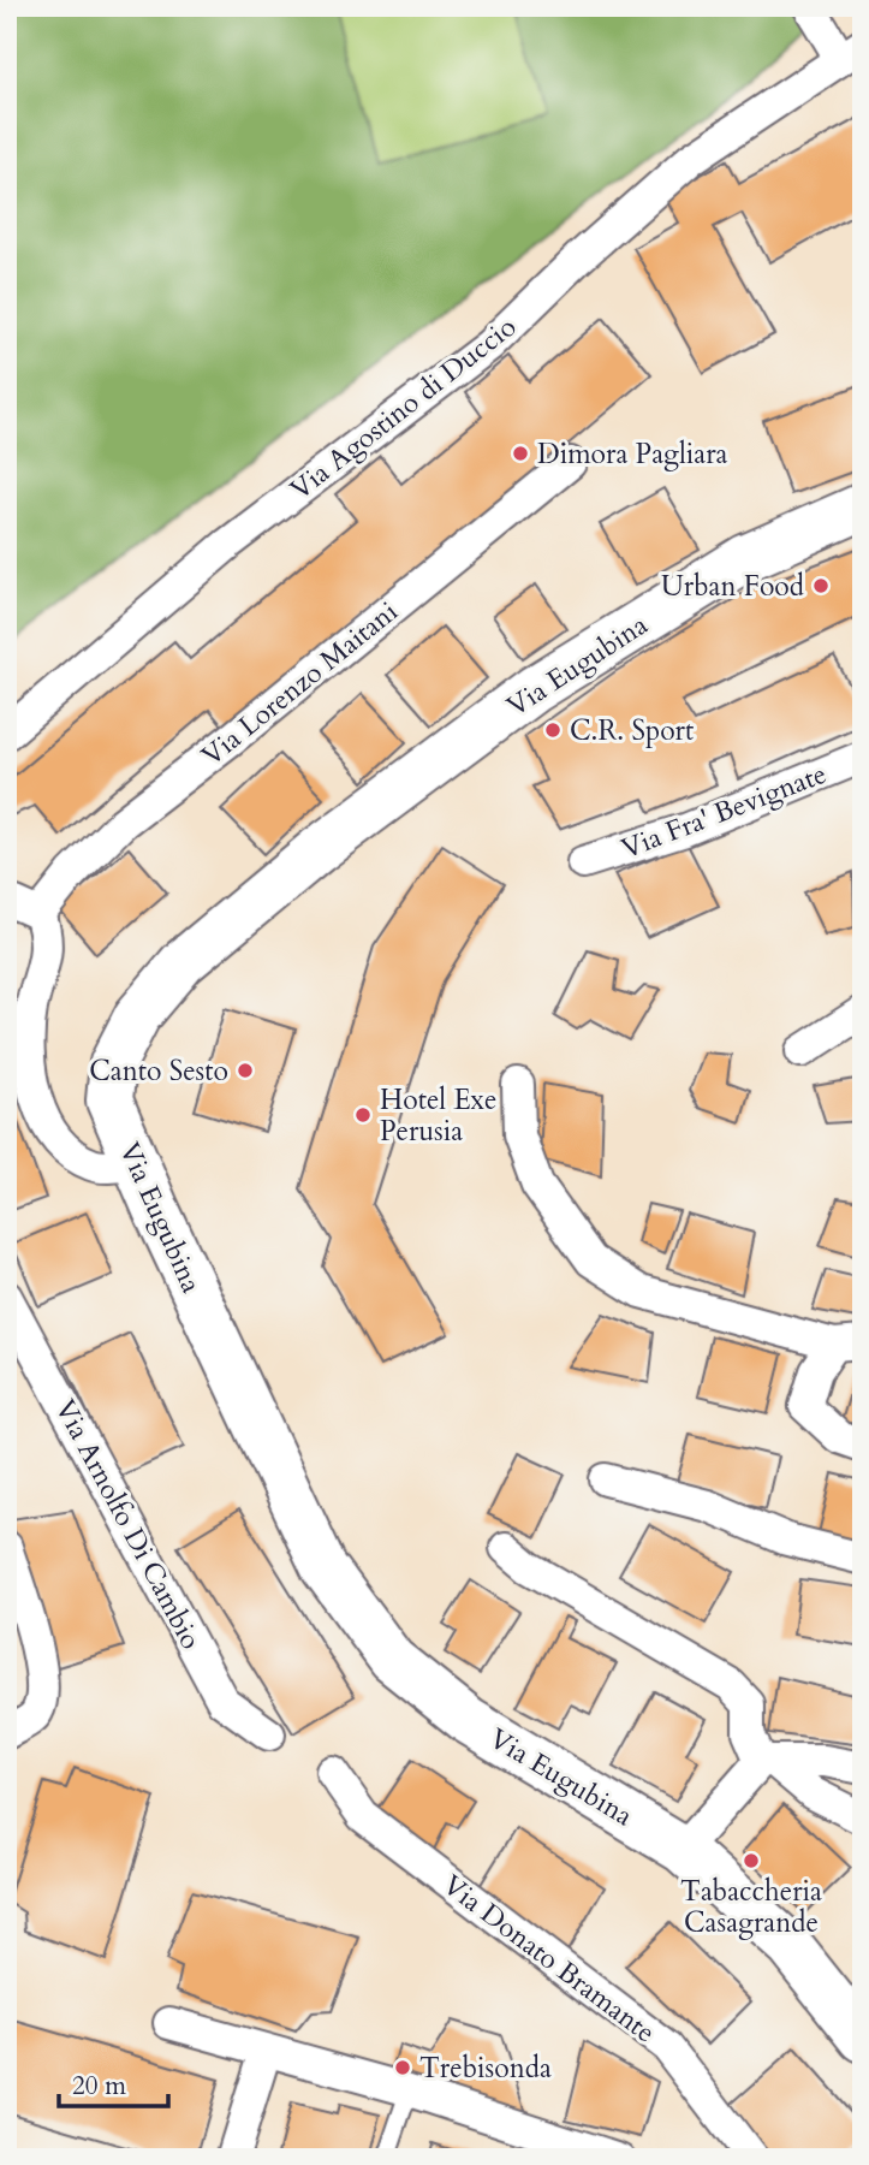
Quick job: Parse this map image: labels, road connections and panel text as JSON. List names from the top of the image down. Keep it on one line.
{"streets":{"main road":["Via Eugubina"],"street":["Via Agostino di Duccio","Via Lorenzo Maitani","Via Fra' Bevignate","Via Arnolfo Di Cambio","Via Donato Bramante"]},"places":["Dimora Pagliara","Urban Food","C.R. Sport","Canto Sesto","Hotel Exe Perusia","Tabaccheria Casagrande","Trebisonda"],"scale_bar":"20 m"}
